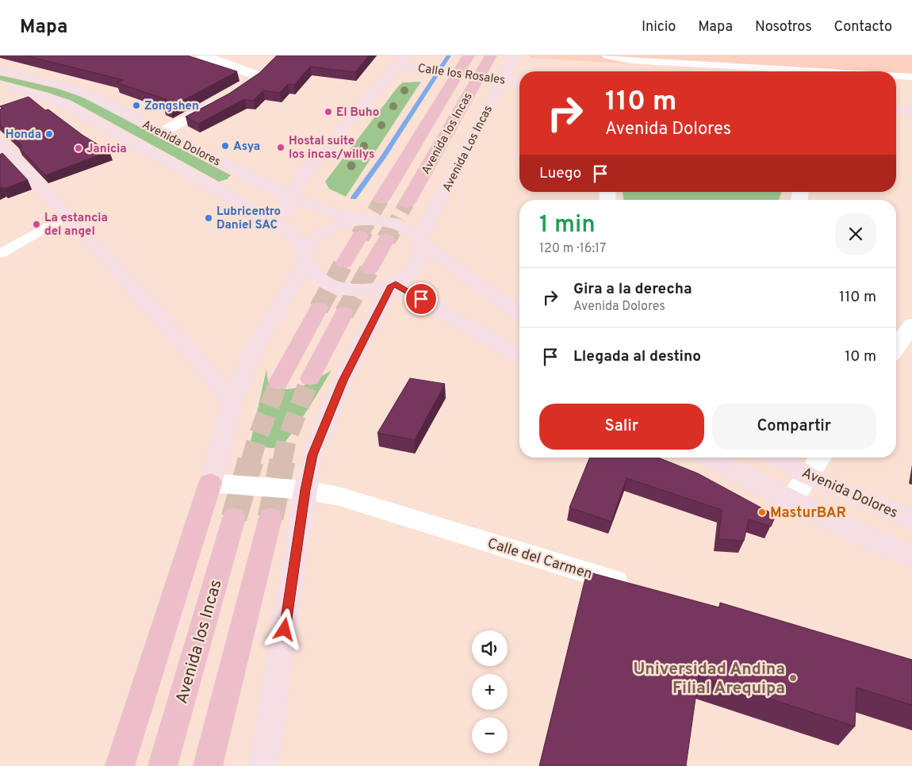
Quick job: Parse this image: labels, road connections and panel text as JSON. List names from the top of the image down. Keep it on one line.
{"streets":{"main road":["Calle los Rosales","Avenida los Incas","Avenida Dolores","Avenida Los Incas"],"street":["Calle del Carmen"]},"crossings":[["Calle los Rosales","Avenida los Incas"],["Calle los Rosales","Avenida Los Incas"],["Avenida los Incas","Avenida Los Incas"],["Avenida Dolores","Avenida Los Incas"]],"places":["Zongshen","El Buho","Honda","Asya","Hostal suite los incas/willys","Janicia","Lubricentro Daniel SAC","La estancia del angel","MasturBAR","Universidad Andina Filial Arequipa"],"page":{"header":"Mapa","nav":["Inicio","Mapa","Nosotros","Contacto"],"turn":["110 m","Avenida Dolores"],"then":"Luego","heading":["1 min","120 m · 16:17"],"list":[{"name":"Gira a la derecha","note":"Avenida Dolores","value":"110 m"},{"name":"Llegada al destino","value":"10 m"}],"buttons":["Salir","Compartir"],"map_buttons":["+","−"]}}
